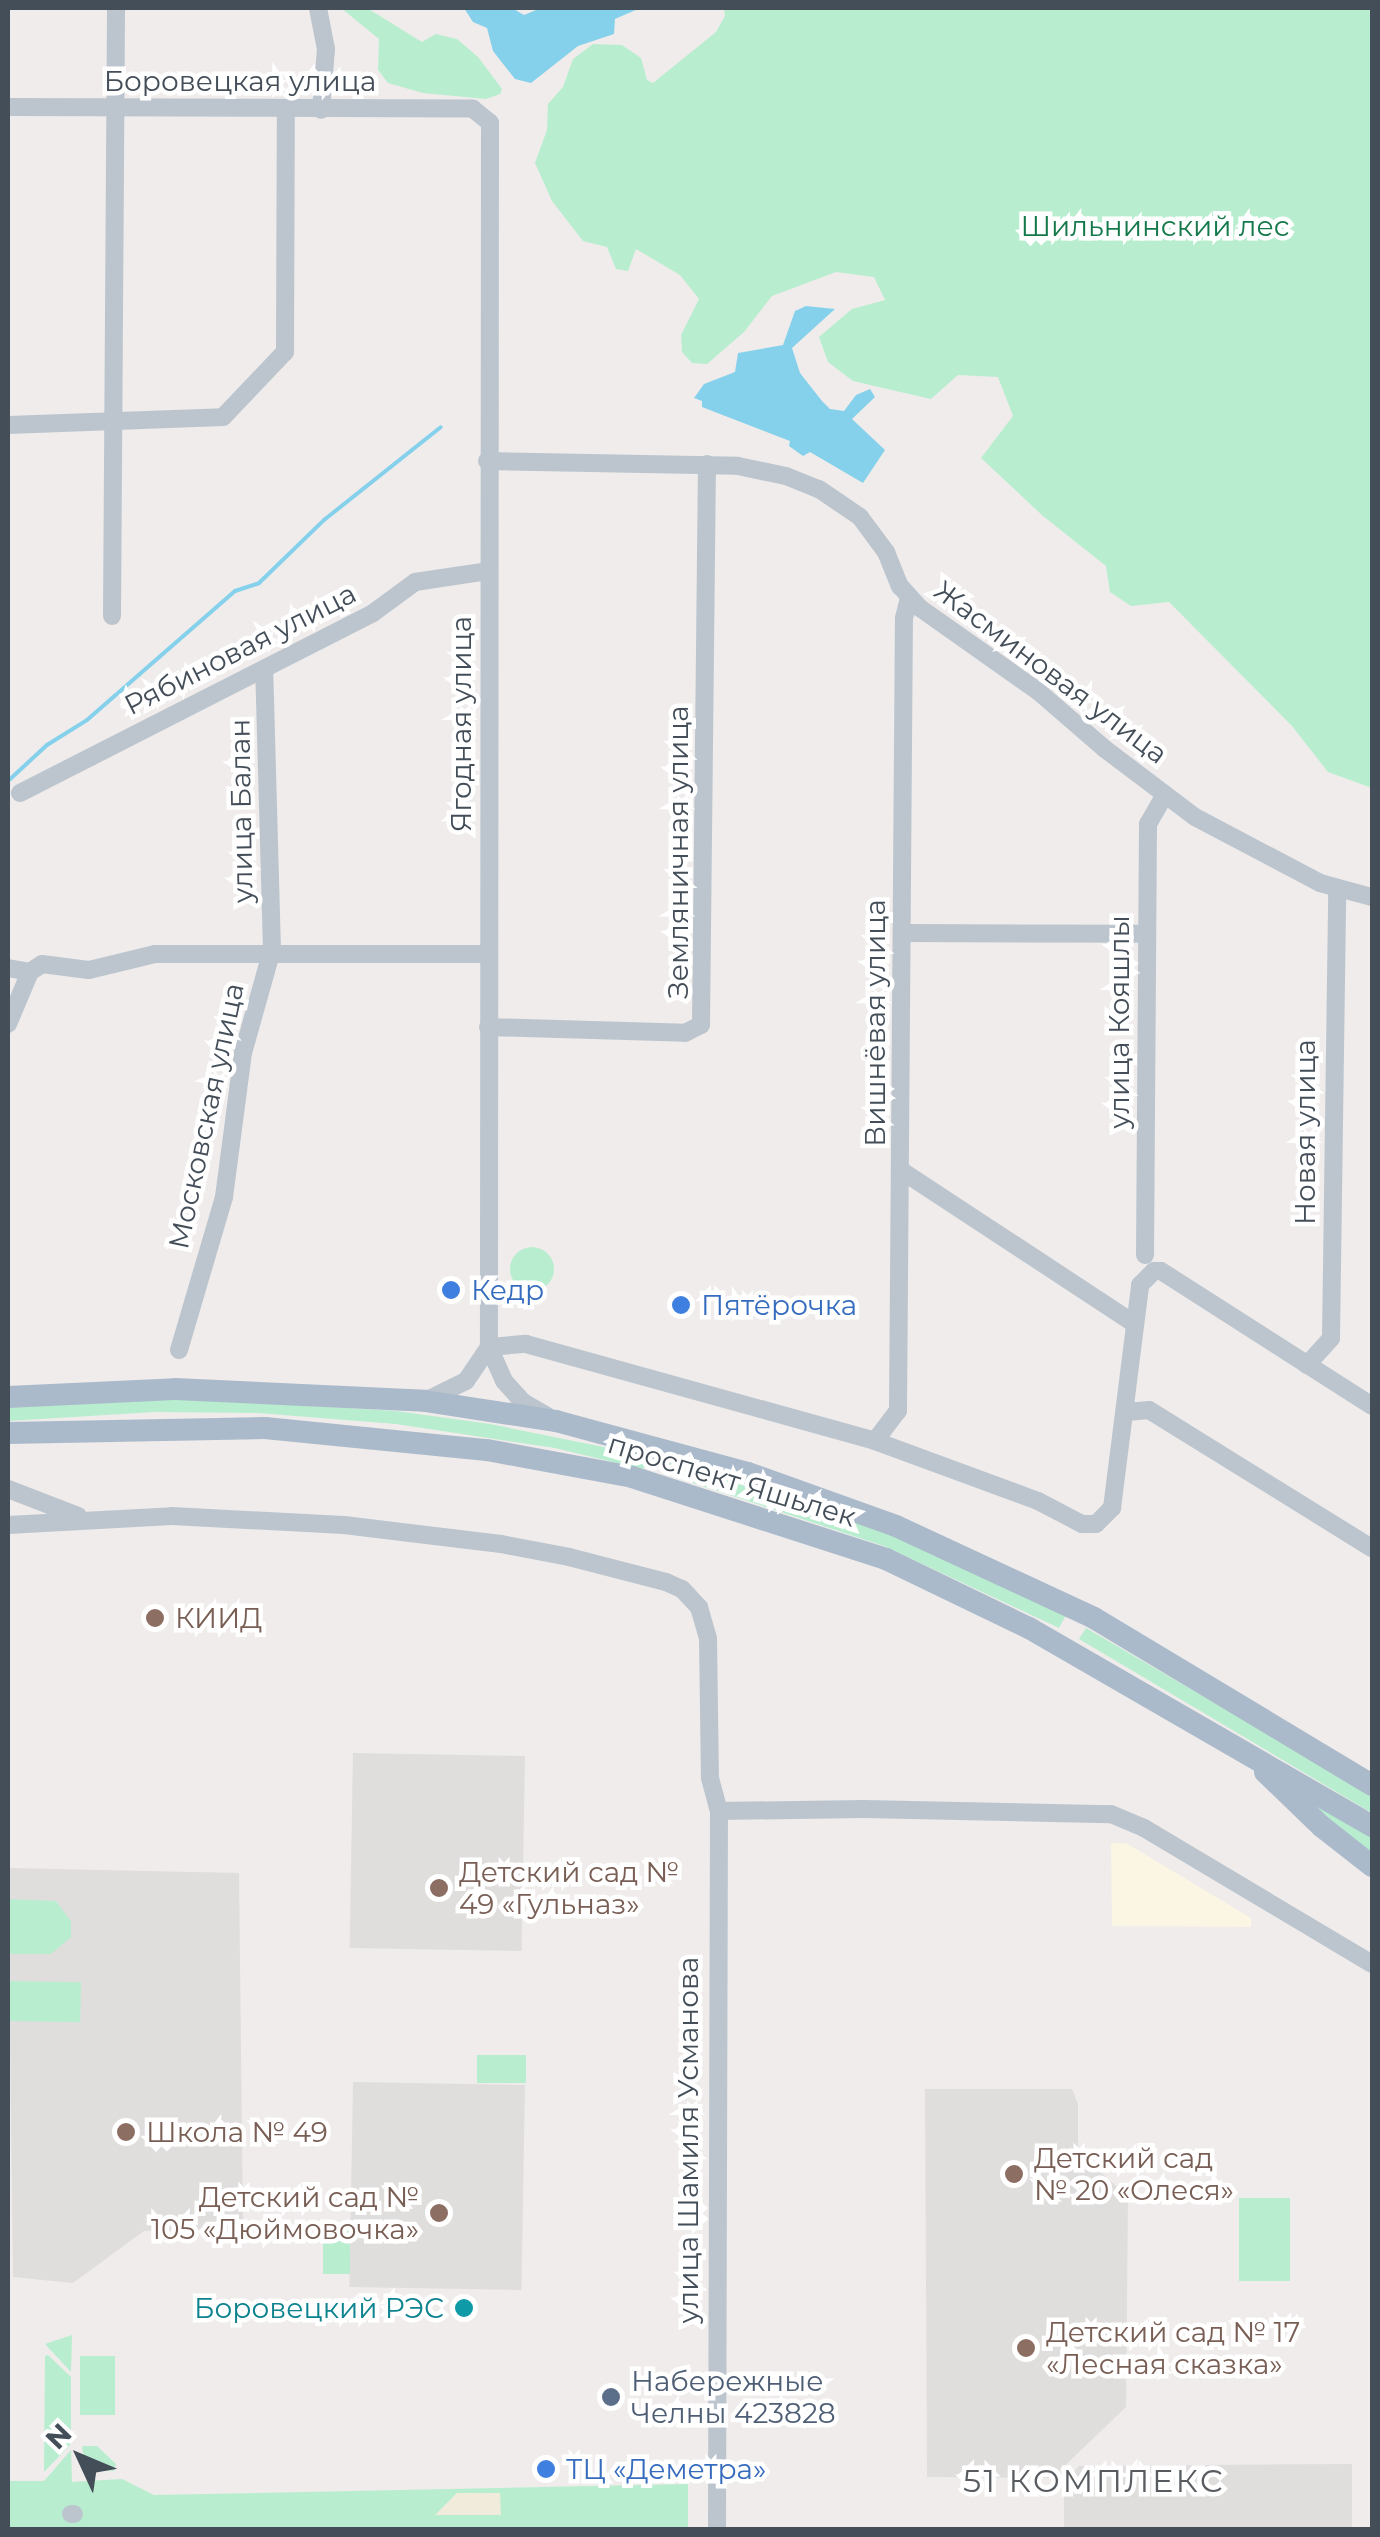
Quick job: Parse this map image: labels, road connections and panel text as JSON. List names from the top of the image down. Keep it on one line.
{"streets":{"main road":["проспект Яшьлек"],"street":["Боровецкая улица","Рябиновая улица","Жасминовая улица","Ягодная улица","улица Балан","Земляничная улица","улица Кояшлы","Вишнёвая улица","Московская улица","Новая улица","улица Шамиля Усманова"]},"crossings":[["Боровецкая улица","Ягодная улица"],["Рябиновая улица","Ягодная улица"],["Рябиновая улица","улица Балан"],["Жасминовая улица","Ягодная улица"],["Жасминовая улица","Земляничная улица"],["Жасминовая улица","улица Кояшлы"],["Жасминовая улица","Вишнёвая улица"],["Жасминовая улица","Новая улица"],["Ягодная улица","Земляничная улица"],["улица Балан","Московская улица"]],"districts":["51 КОМПЛЕКС"],"parks":["Шильнинский лес"],"places":["Кедр","Пятёрочка","КИИД","Детский сад № 49 «Гульназ»","Школа № 49","Детский сад № 20 «Олеся»","Детский сад № 105 «Дюймовочка»","Боровецкий РЭС","Детский сад № 17 «Лесная сказка»","Набережные Челны 423828","ТЦ «Деметра»"],"north":"top left"}
